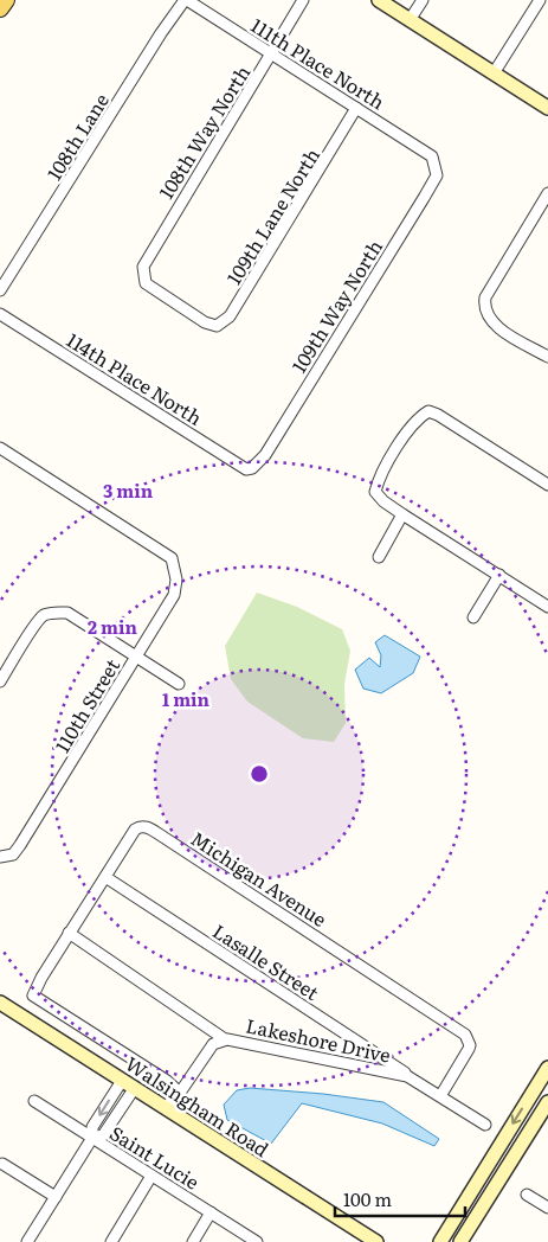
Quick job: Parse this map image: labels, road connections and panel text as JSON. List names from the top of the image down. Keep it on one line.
{"streets":{"street":["111th Place North","108th Way North","108th Lane","109th Lane North","109th Way North","114th Place North","110th Street","Michigan Avenue","Lasalle Street","Lakeshore Drive","Walsingham Road","Saint Lucie"]},"crossings":[["111th Place North","108th Way North"],["111th Place North","108th Lane"],["111th Place North","109th Lane North"],["111th Place North","109th Way North"],["108th Way North","109th Lane North"],["109th Way North","114th Place North"],["Michigan Avenue","Lasalle Street"],["Michigan Avenue","Lakeshore Drive"],["Lasalle Street","Lakeshore Drive"],["Lakeshore Drive","Walsingham Road"]],"scale_bar":"100 m","rings":["3 min","2 min","1 min"]}
